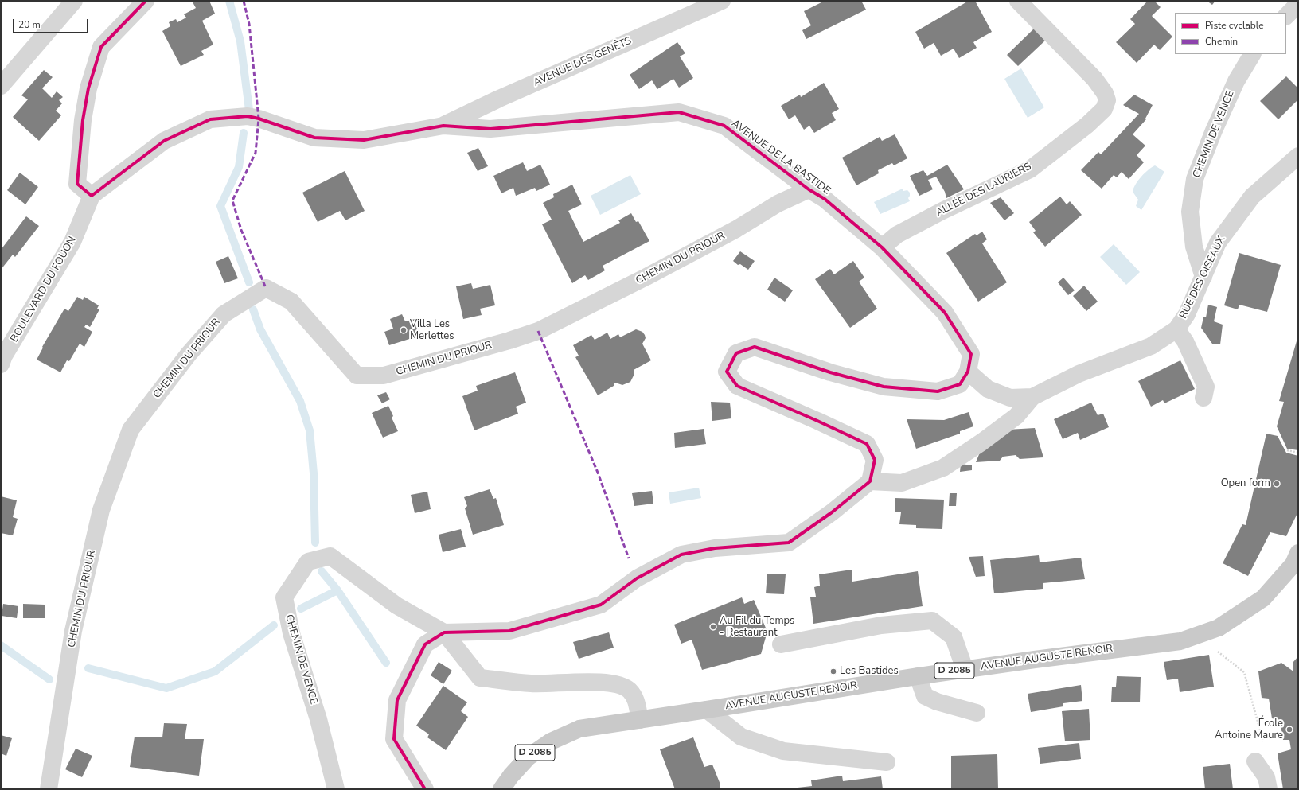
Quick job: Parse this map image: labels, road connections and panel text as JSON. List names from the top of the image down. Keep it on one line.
{"streets":{"main road":["AVENUE AUGUSTE RENOIR","D 2085"],"street":["AVENUE DES GENÊTS","CHEMIN DE VENCE","AVENUE DE LA BASTIDE","ALLÉE DES LAURIERS","CHEMIN DU PRIOUR","RUE DES OISEAUX","BOULEVARD DU FOUON"]},"crossings":[["AVENUE DES GENÊTS","AVENUE DE LA BASTIDE"],["CHEMIN DE VENCE","RUE DES OISEAUX"],["AVENUE DE LA BASTIDE","ALLÉE DES LAURIERS"],["AVENUE DE LA BASTIDE","CHEMIN DU PRIOUR"],["AVENUE DE LA BASTIDE","RUE DES OISEAUX"],["AVENUE DE LA BASTIDE","BOULEVARD DU FOUON"]],"places":["Villa Les Merlettes","Open form","Au Fil du Temps - Restaurant","Les Bastides","École Antoine Maure"],"legend":["Piste cyclable","Chemin"],"scale_bar":"20 m"}
